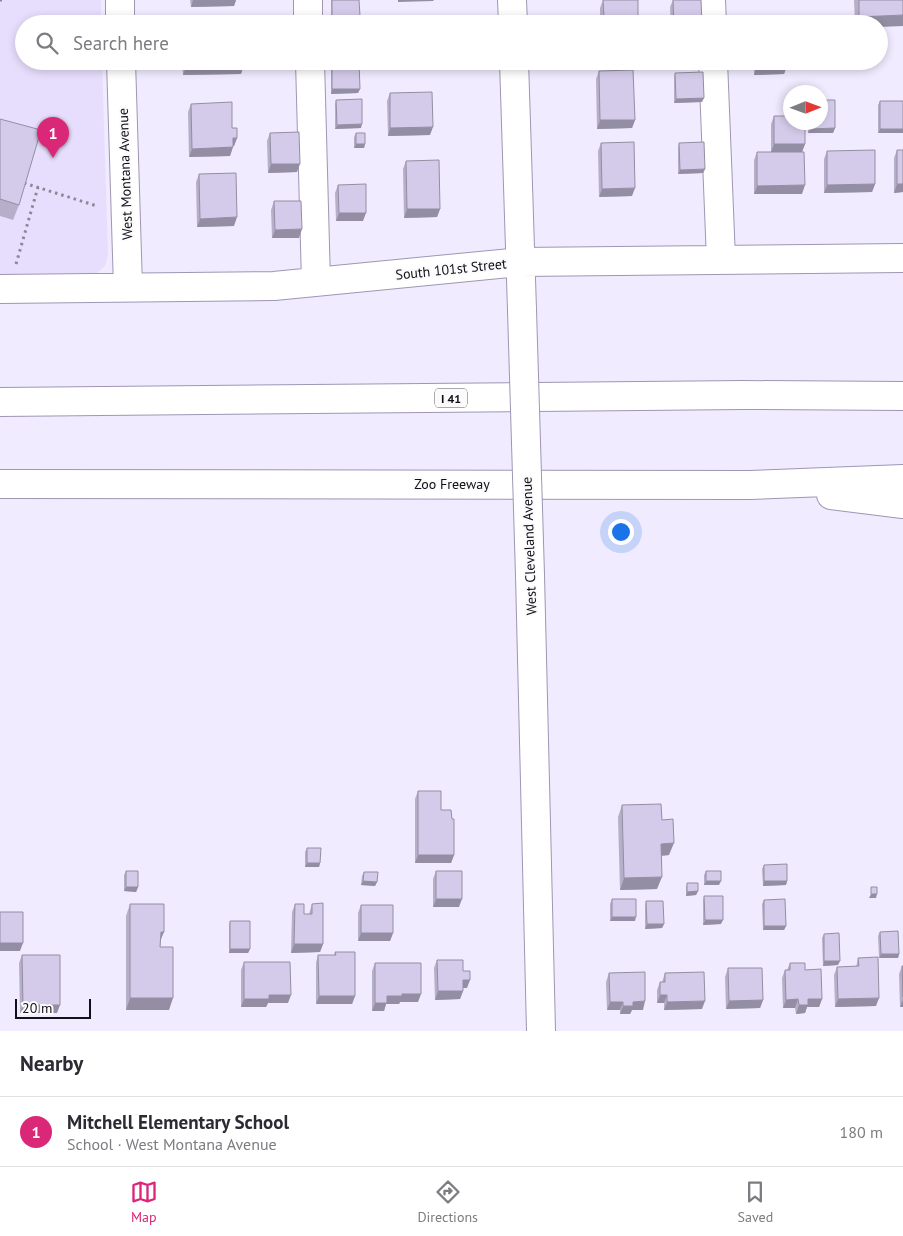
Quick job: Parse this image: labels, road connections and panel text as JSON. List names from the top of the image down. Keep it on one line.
{"streets":{"main road":["West Montana Avenue","South 101st Street","I 41","Zoo Freeway","West Cleveland Avenue"]},"crossings":[["West Montana Avenue","South 101st Street"],["South 101st Street","West Cleveland Avenue"]],"scale_bar":"20 m","north":"right","page":{"search":"Search here","pins":"1","scale":"20 m","heading":"Nearby","list":[{"mark":"1","name":"Mitchell Elementary School","note":"School · West Montana Avenue","value":"180 m"}],"nav":["Map","Directions","Saved"]}}
